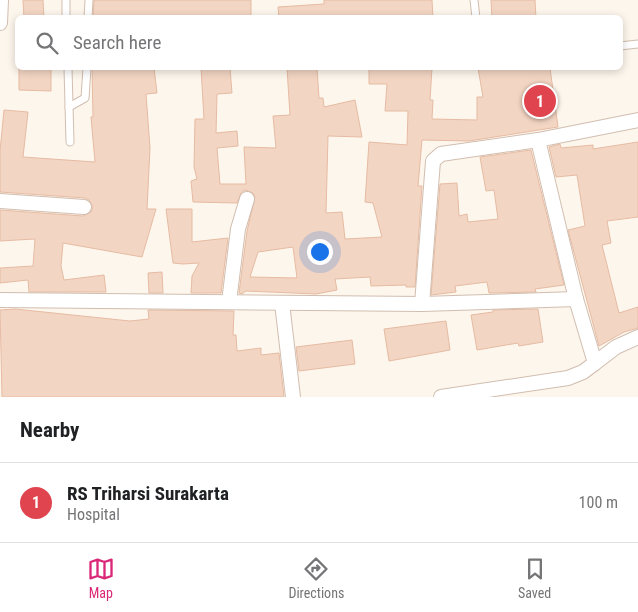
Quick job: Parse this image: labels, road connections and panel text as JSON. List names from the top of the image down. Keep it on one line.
{"page":{"search":"Search here","pins":"1","heading":"Nearby","list":[{"mark":"1","name":"RS Triharsi Surakarta","note":"Hospital","value":"100 m"}],"nav":["Map","Directions","Saved"]}}
